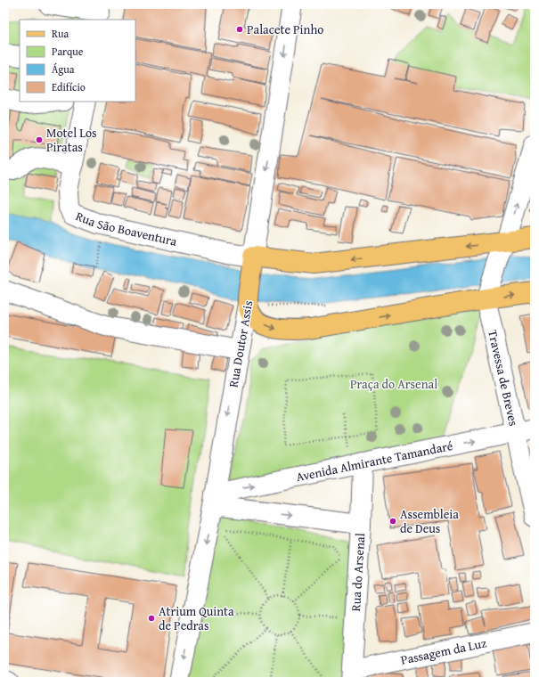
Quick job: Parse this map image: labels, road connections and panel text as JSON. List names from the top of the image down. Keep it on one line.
{"streets":{"main road":["Rua Doutor Assis"],"street":["Rua São Boaventura","Travessa de Breves","Avenida Almirante Tamandaré","Rua do Arsenal","Passagem da Luz"]},"crossings":[["Rua São Boaventura","Rua Doutor Assis"],["Rua Doutor Assis","Avenida Almirante Tamandaré"],["Travessa de Breves","Avenida Almirante Tamandaré"],["Avenida Almirante Tamandaré","Rua do Arsenal"],["Rua do Arsenal","Passagem da Luz"]],"one_way":["Rua Doutor Assis"],"parks":["Praça do Arsenal"],"places":["Palacete Pinho","Motel Los Piratas","Assembleia de Deus","Atrium Quinta de Pedras"],"legend":["Rua","Parque","Água","Edifício"]}
